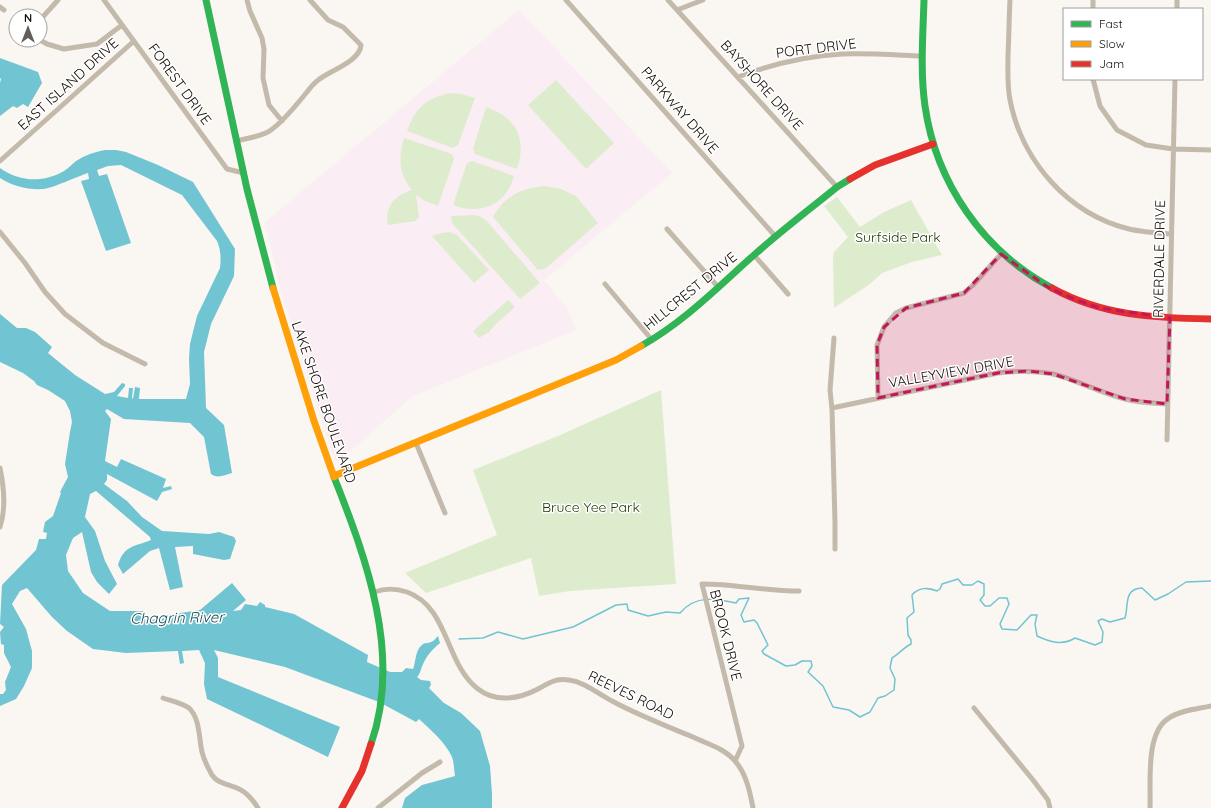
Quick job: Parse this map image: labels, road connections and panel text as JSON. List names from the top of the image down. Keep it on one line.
{"streets":{"street":["PORT DRIVE","EAST ISLAND DRIVE","FOREST DRIVE","BAYSHORE DRIVE","PARKWAY DRIVE","RIVERDALE DRIVE","HILLCREST DRIVE","VALLEYVIEW DRIVE","LAKE SHORE BOULEVARD","BROOK DRIVE","REEVES ROAD"]},"crossings":[["PORT DRIVE","BAYSHORE DRIVE"],["EAST ISLAND DRIVE","FOREST DRIVE"],["FOREST DRIVE","LAKE SHORE BOULEVARD"],["BAYSHORE DRIVE","HILLCREST DRIVE"],["PARKWAY DRIVE","HILLCREST DRIVE"],["RIVERDALE DRIVE","VALLEYVIEW DRIVE"],["HILLCREST DRIVE","LAKE SHORE BOULEVARD"],["LAKE SHORE BOULEVARD","REEVES ROAD"],["BROOK DRIVE","REEVES ROAD"]],"water":["Chagrin River"],"parks":["Surfside Park","Bruce Yee Park"],"legend":["Fast","Slow","Jam"],"north":"top"}
